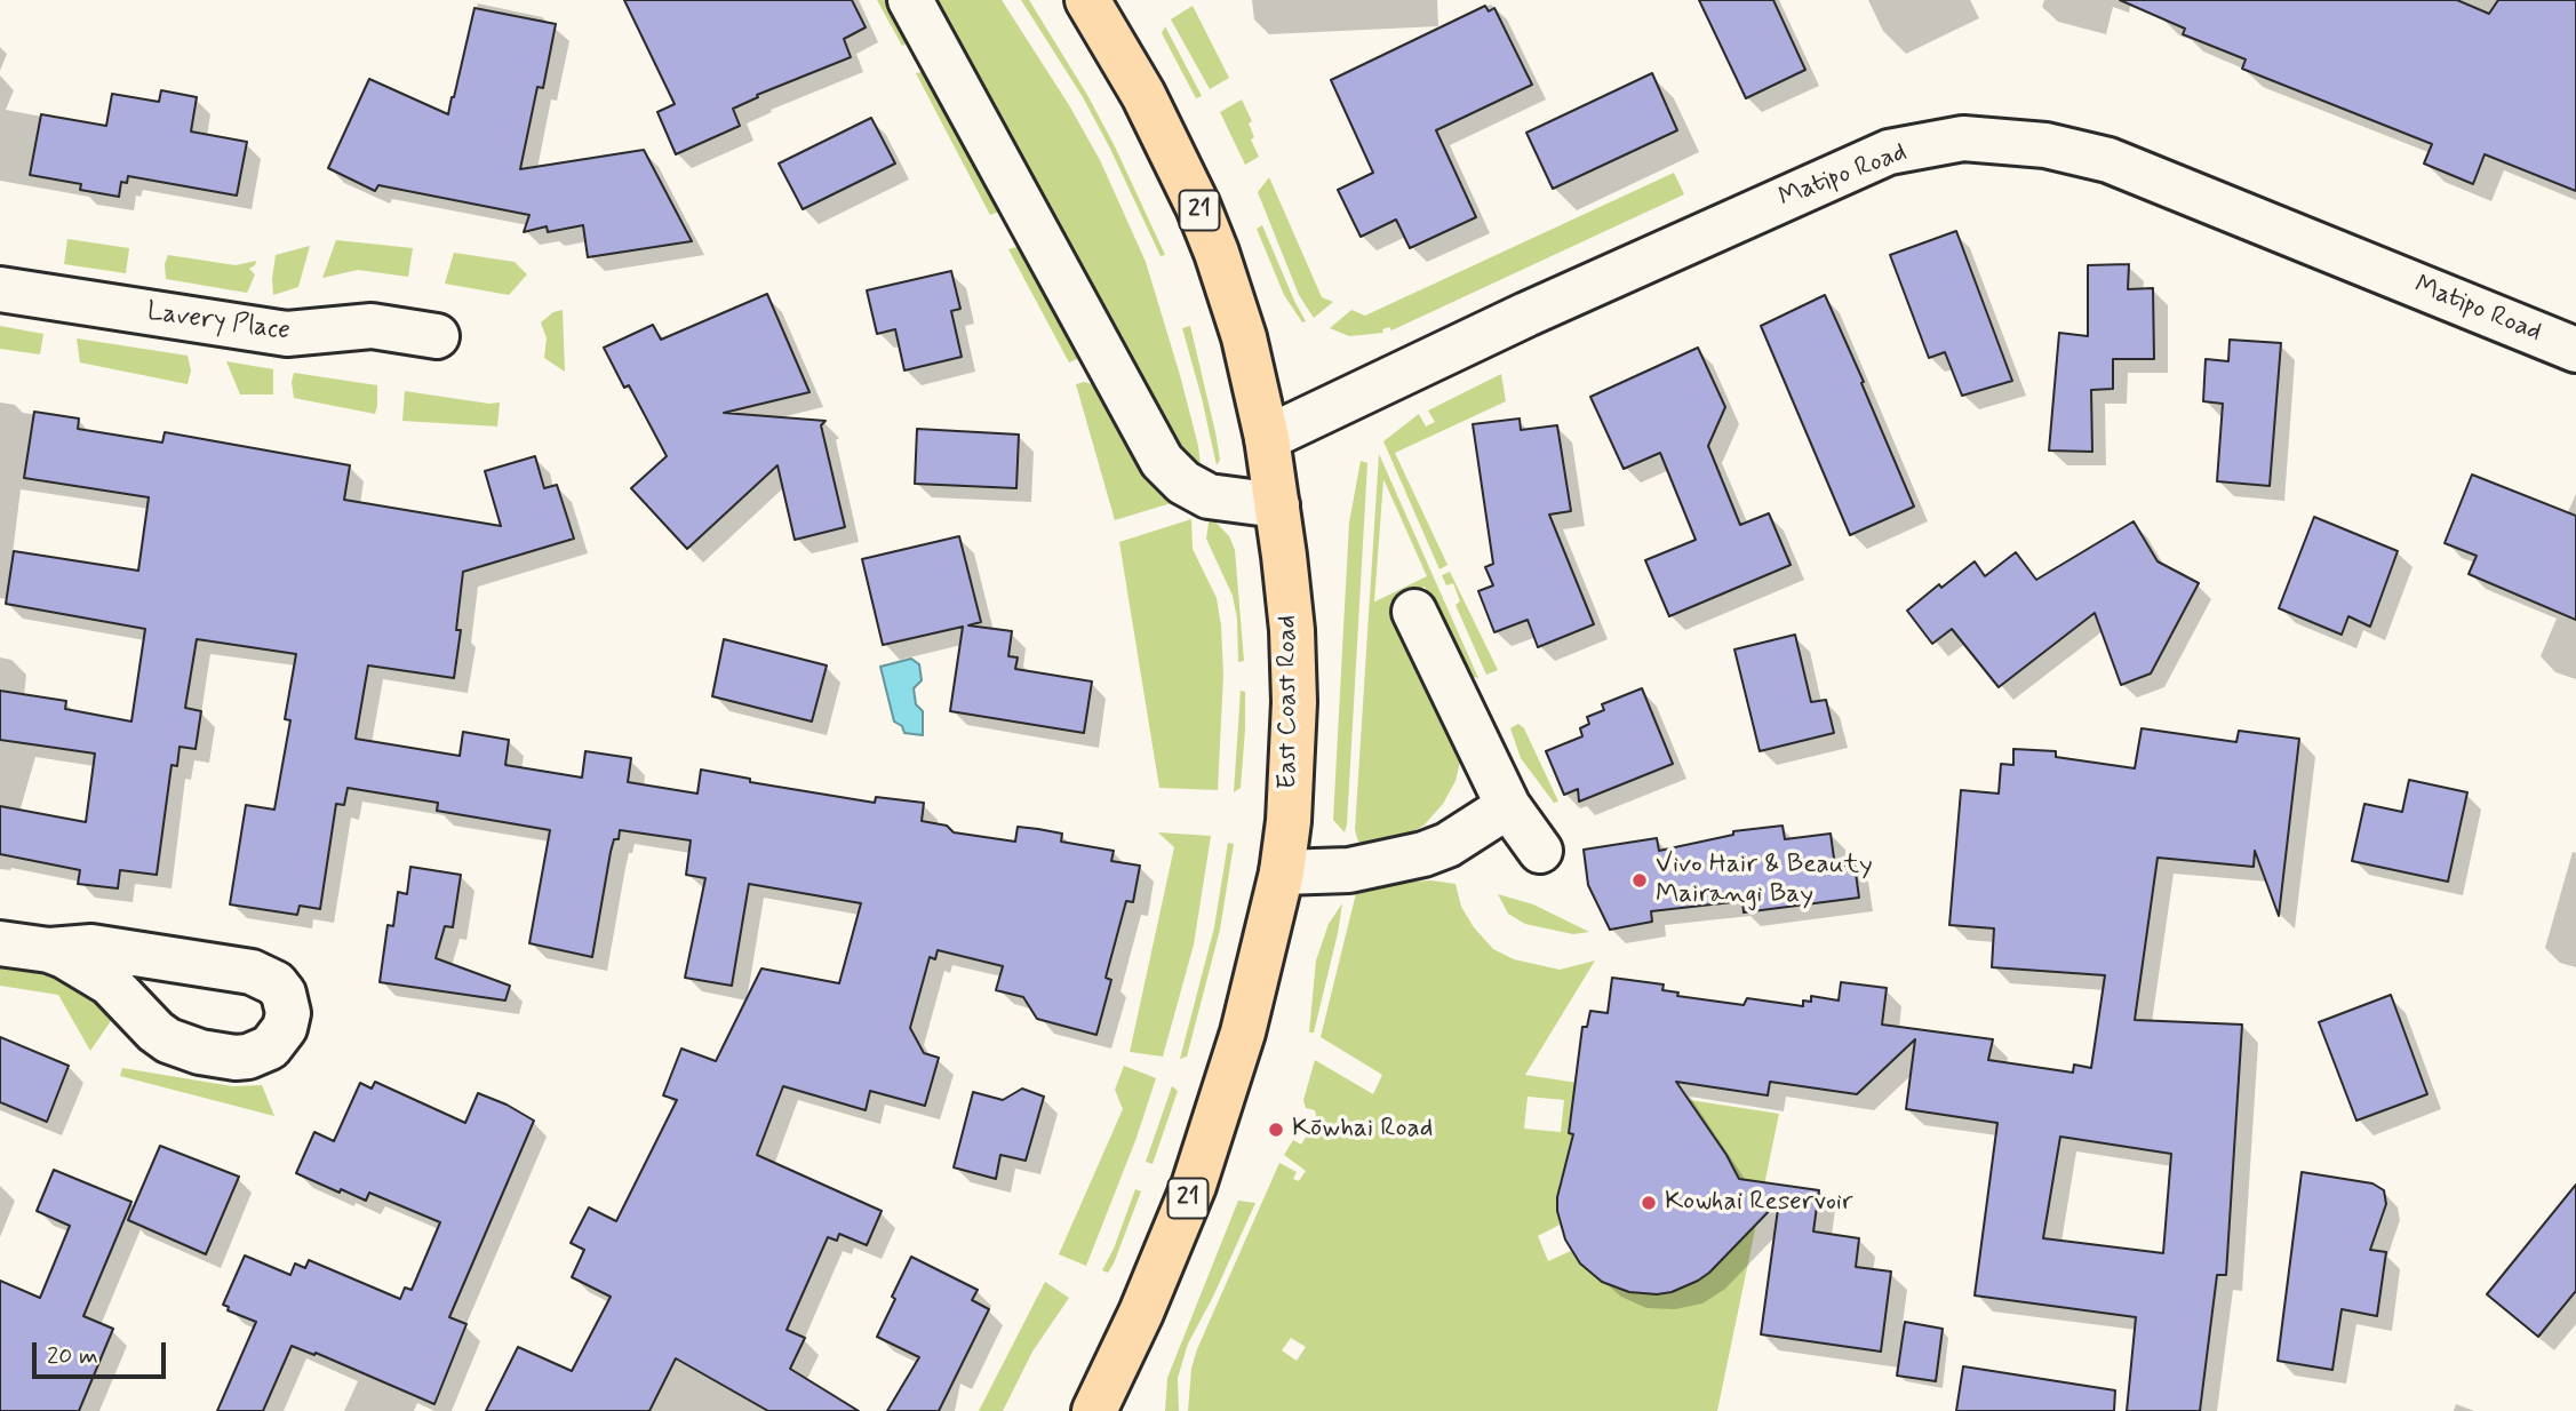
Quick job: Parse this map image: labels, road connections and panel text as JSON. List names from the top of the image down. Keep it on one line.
{"streets":{"main road":["21","East Coast Road"],"street":["Matipo Road","Lavery Place"]},"crossings":[["Matipo Road","East Coast Road"]],"places":["Vivo Hair & Beauty Mairangi Bay","Kōwhai Road","Kowhai Reservoir"],"scale_bar":"20 m"}
